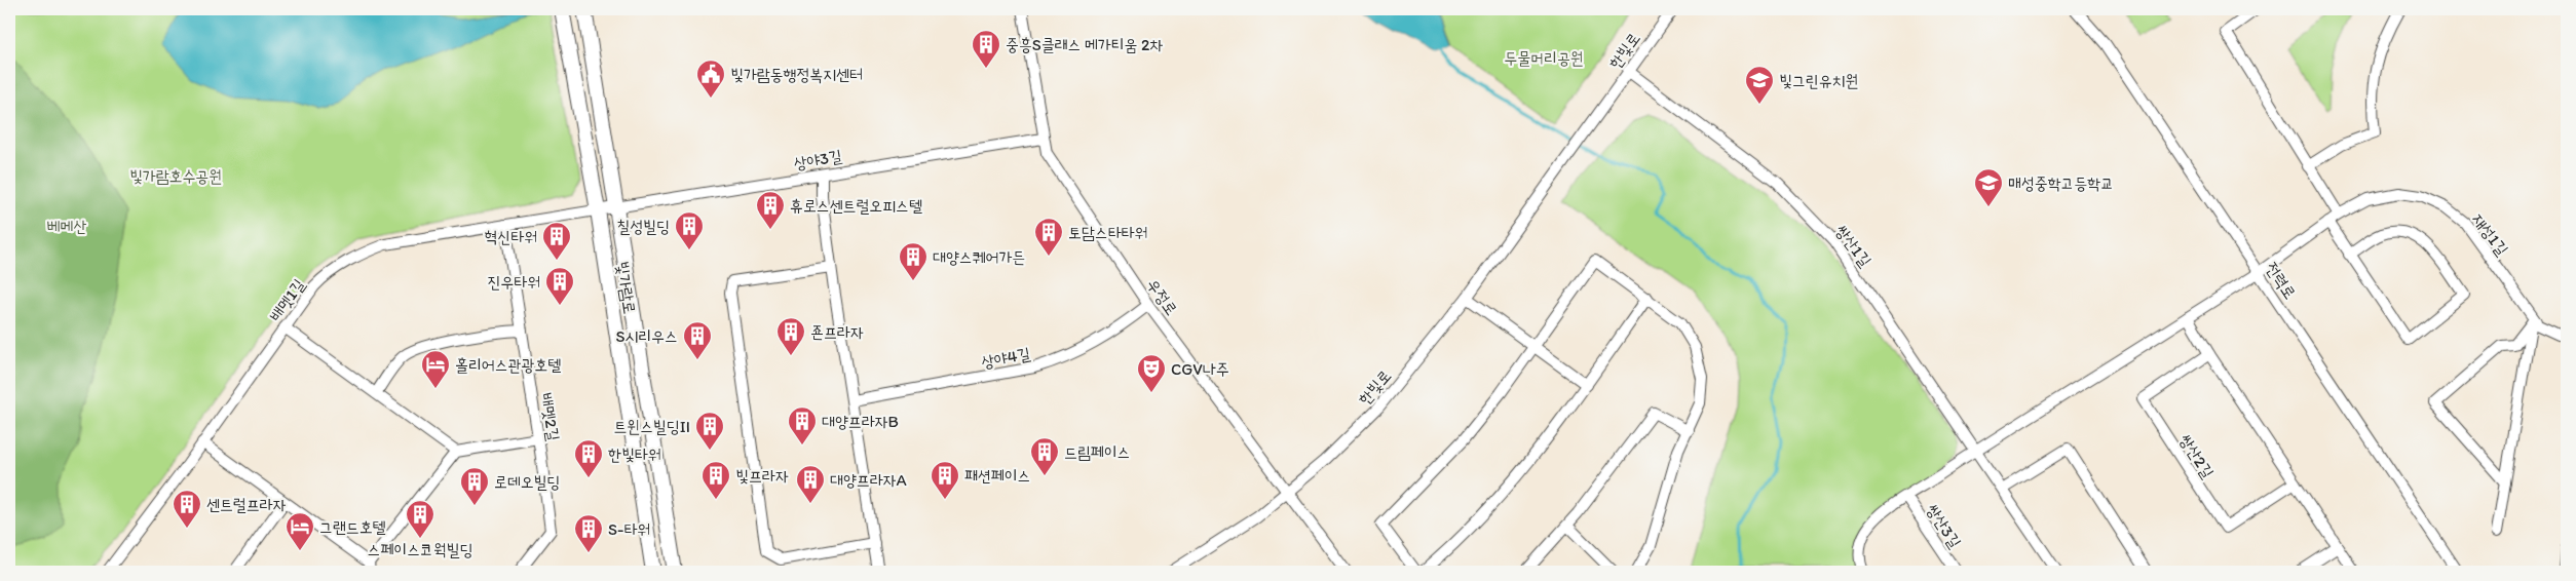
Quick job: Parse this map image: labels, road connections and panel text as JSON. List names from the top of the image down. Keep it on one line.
{"streets":{"main road":["빛가람로"],"street":["한빛로","상야3길","재성1길","쌍산1길","전력로","우정로","배멧1길","상야4길","배멧2길","쌍산2길","쌍산3길"]},"crossings":[["한빛로","쌍산1길"],["한빛로","우정로"],["상야3길","빛가람로"],["상야3길","우정로"],["상야3길","배멧1길"],["재성1길","전력로"],["쌍산1길","쌍산3길"],["빛가람로","배멧1길"],["우정로","상야4길"],["배멧1길","배멧2길"]],"parks":["두물머리공원","빛가람호수공원","베메산"],"places":{"building":["중흥S클래스 메가티움 2차","휴로스센트럴오피스텔","칠성빌딩","토담스타타워","혁신타워","대양스퀘어가든","진우타워","죤프라자","S시리우스","대양프라자B","트윈스빌딩II","드림페이스","한빛타워","빛프라자","패션페이스","대양프라자A","로데오빌딩","센트럴프라자","스페이스코웍빌딩","S-타워"],"public building":["빛가람동행정복지센터"],"school or university":["빛그린유치원","매성중학고등학교"],"hotel":["홀리어스관광호텔","그랜드호텔"],"theatre":["CGV나주"]}}
